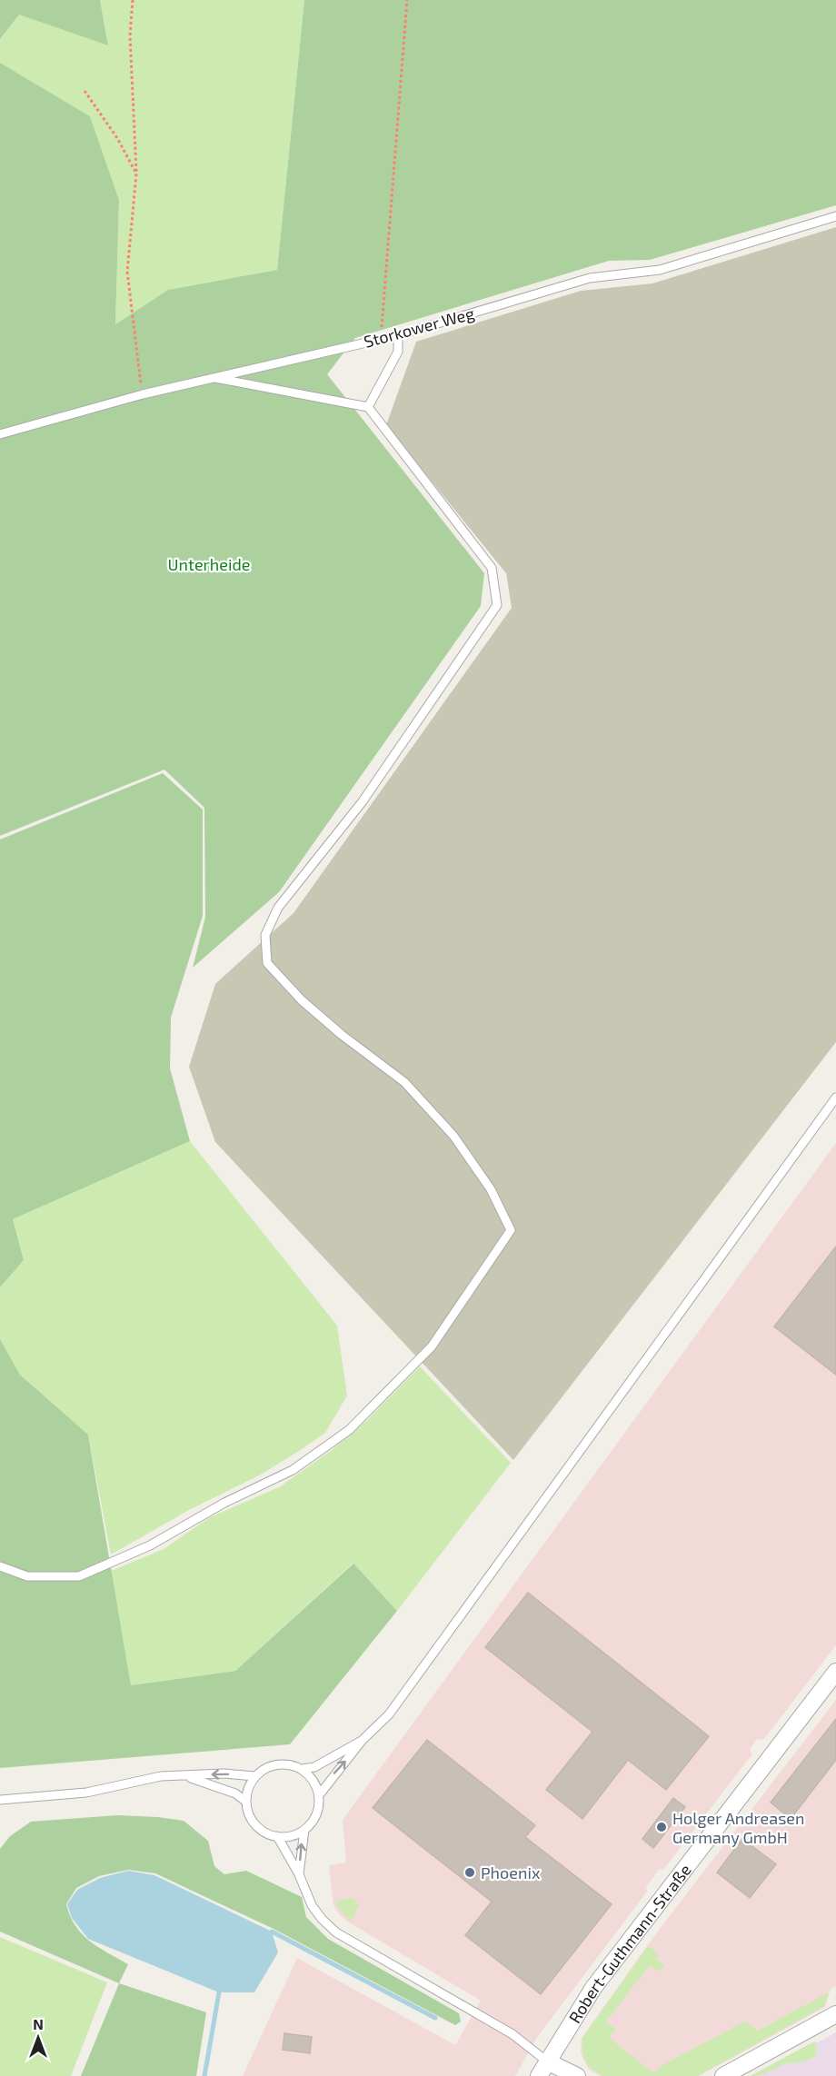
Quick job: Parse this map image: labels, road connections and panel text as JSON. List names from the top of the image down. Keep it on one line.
{"streets":{"street":["Robert-Guthmann-Straße"],"lane":["Storkower Weg"]},"parks":["Unterheide"],"places":["Holger Andreasen Germany GmbH","Phoenix"],"north":"top"}
